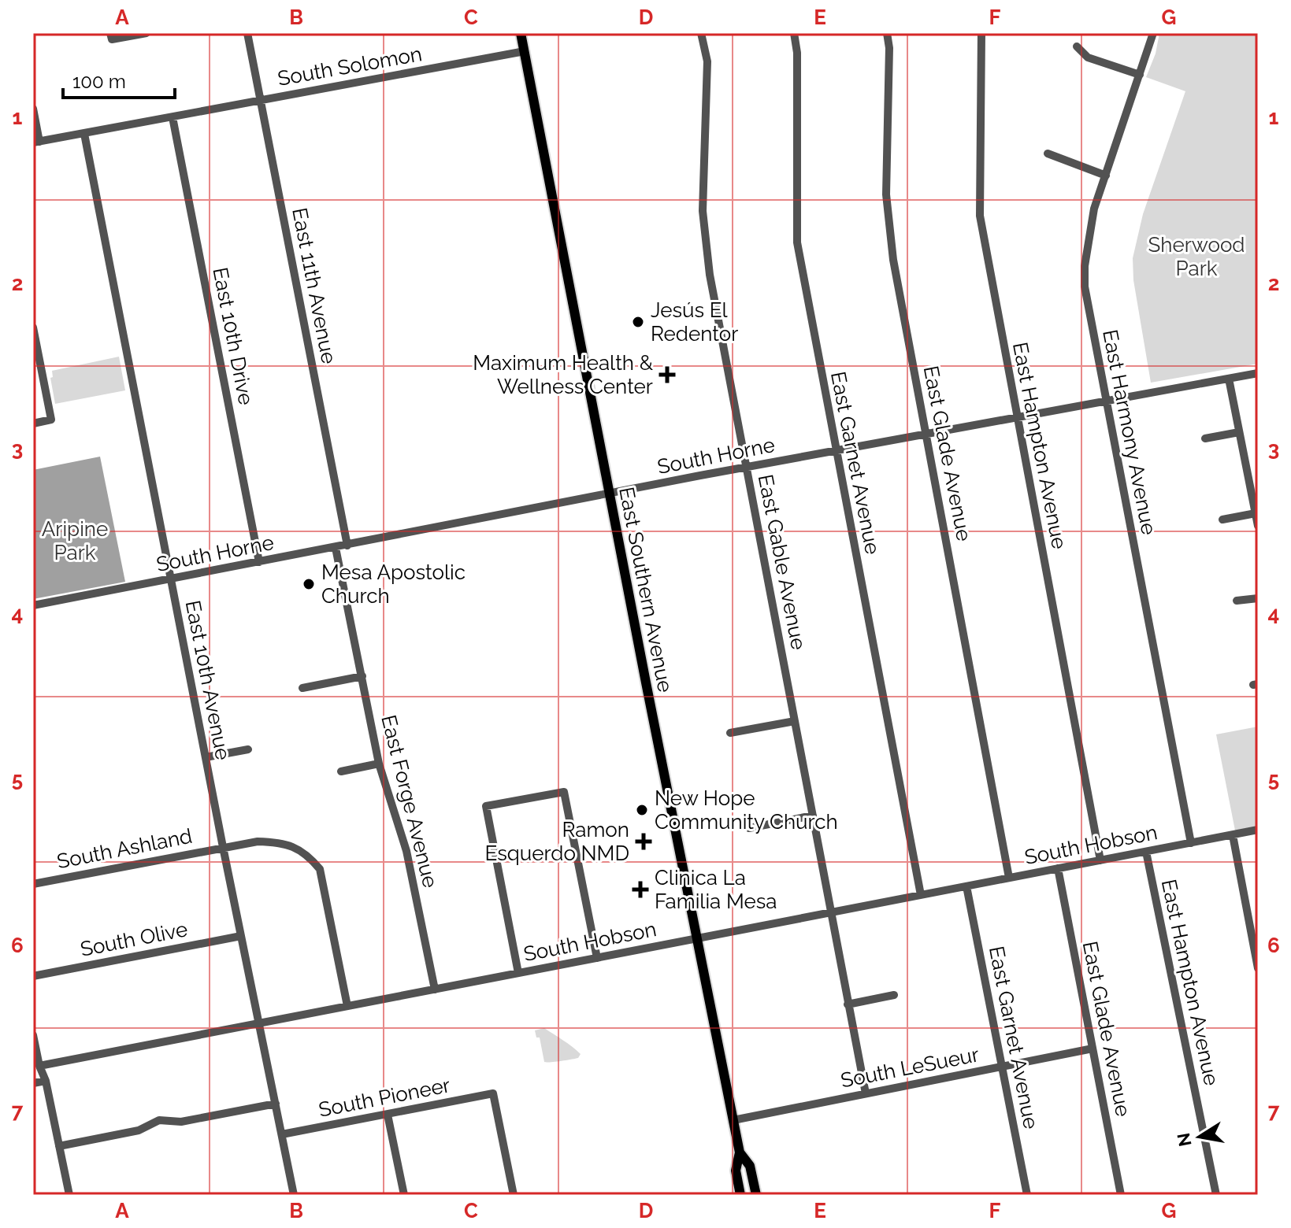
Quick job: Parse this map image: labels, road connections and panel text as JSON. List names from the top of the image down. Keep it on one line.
{"streets":{"main road":["East Southern Avenue"],"street":["South Solomon","East 11th Avenue","East 10th Drive","East Harmony Avenue","East Hampton Avenue","East Glade Avenue","South Horne","East Garnet Avenue","East Gable Avenue","East 10th Avenue","East Forge Avenue","South Hobson","South Ashland","South Olive","South LeSueur","South Pioneer"]},"crossings":[["South Solomon","East 11th Avenue"],["South Solomon","East 10th Drive"],["South Solomon","East Southern Avenue"],["South Solomon","East 10th Avenue"],["East 11th Avenue","South Horne"],["East 10th Drive","South Horne"],["East Harmony Avenue","South Horne"],["East Harmony Avenue","South Hobson"],["East Hampton Avenue","South Horne"],["East Hampton Avenue","South Hobson"],["East Glade Avenue","South Horne"],["East Glade Avenue","South Hobson"],["East Glade Avenue","South LeSueur"],["South Horne","East Garnet Avenue"],["South Horne","East Gable Avenue"],["South Horne","East Southern Avenue"],["South Horne","East 10th Avenue"],["South Horne","East Forge Avenue"],["East Garnet Avenue","South Hobson"],["East Garnet Avenue","South LeSueur"],["East Gable Avenue","South Hobson"],["East Gable Avenue","South LeSueur"],["East Southern Avenue","South Hobson"],["East Southern Avenue","South LeSueur"],["East 10th Avenue","South Hobson"],["East 10th Avenue","South Ashland"],["East 10th Avenue","South Olive"],["East 10th Avenue","South Pioneer"],["East Forge Avenue","South Hobson"]],"parks":["Sherwood Park","Aripine Park"],"places":{"other":["Jesús El Redentor","Mesa Apostolic Church","New Hope Community Church"],"health":["Maximum Health & Wellness Center","Ramon Esquerdo NMD","Clinica La Familia Mesa"]},"scale_bar":"100 m","north":"left","grid":{"columns":["A","B","C","D","E","F","G"],"rows":["1","2","3","4","5","6","7"]}}
